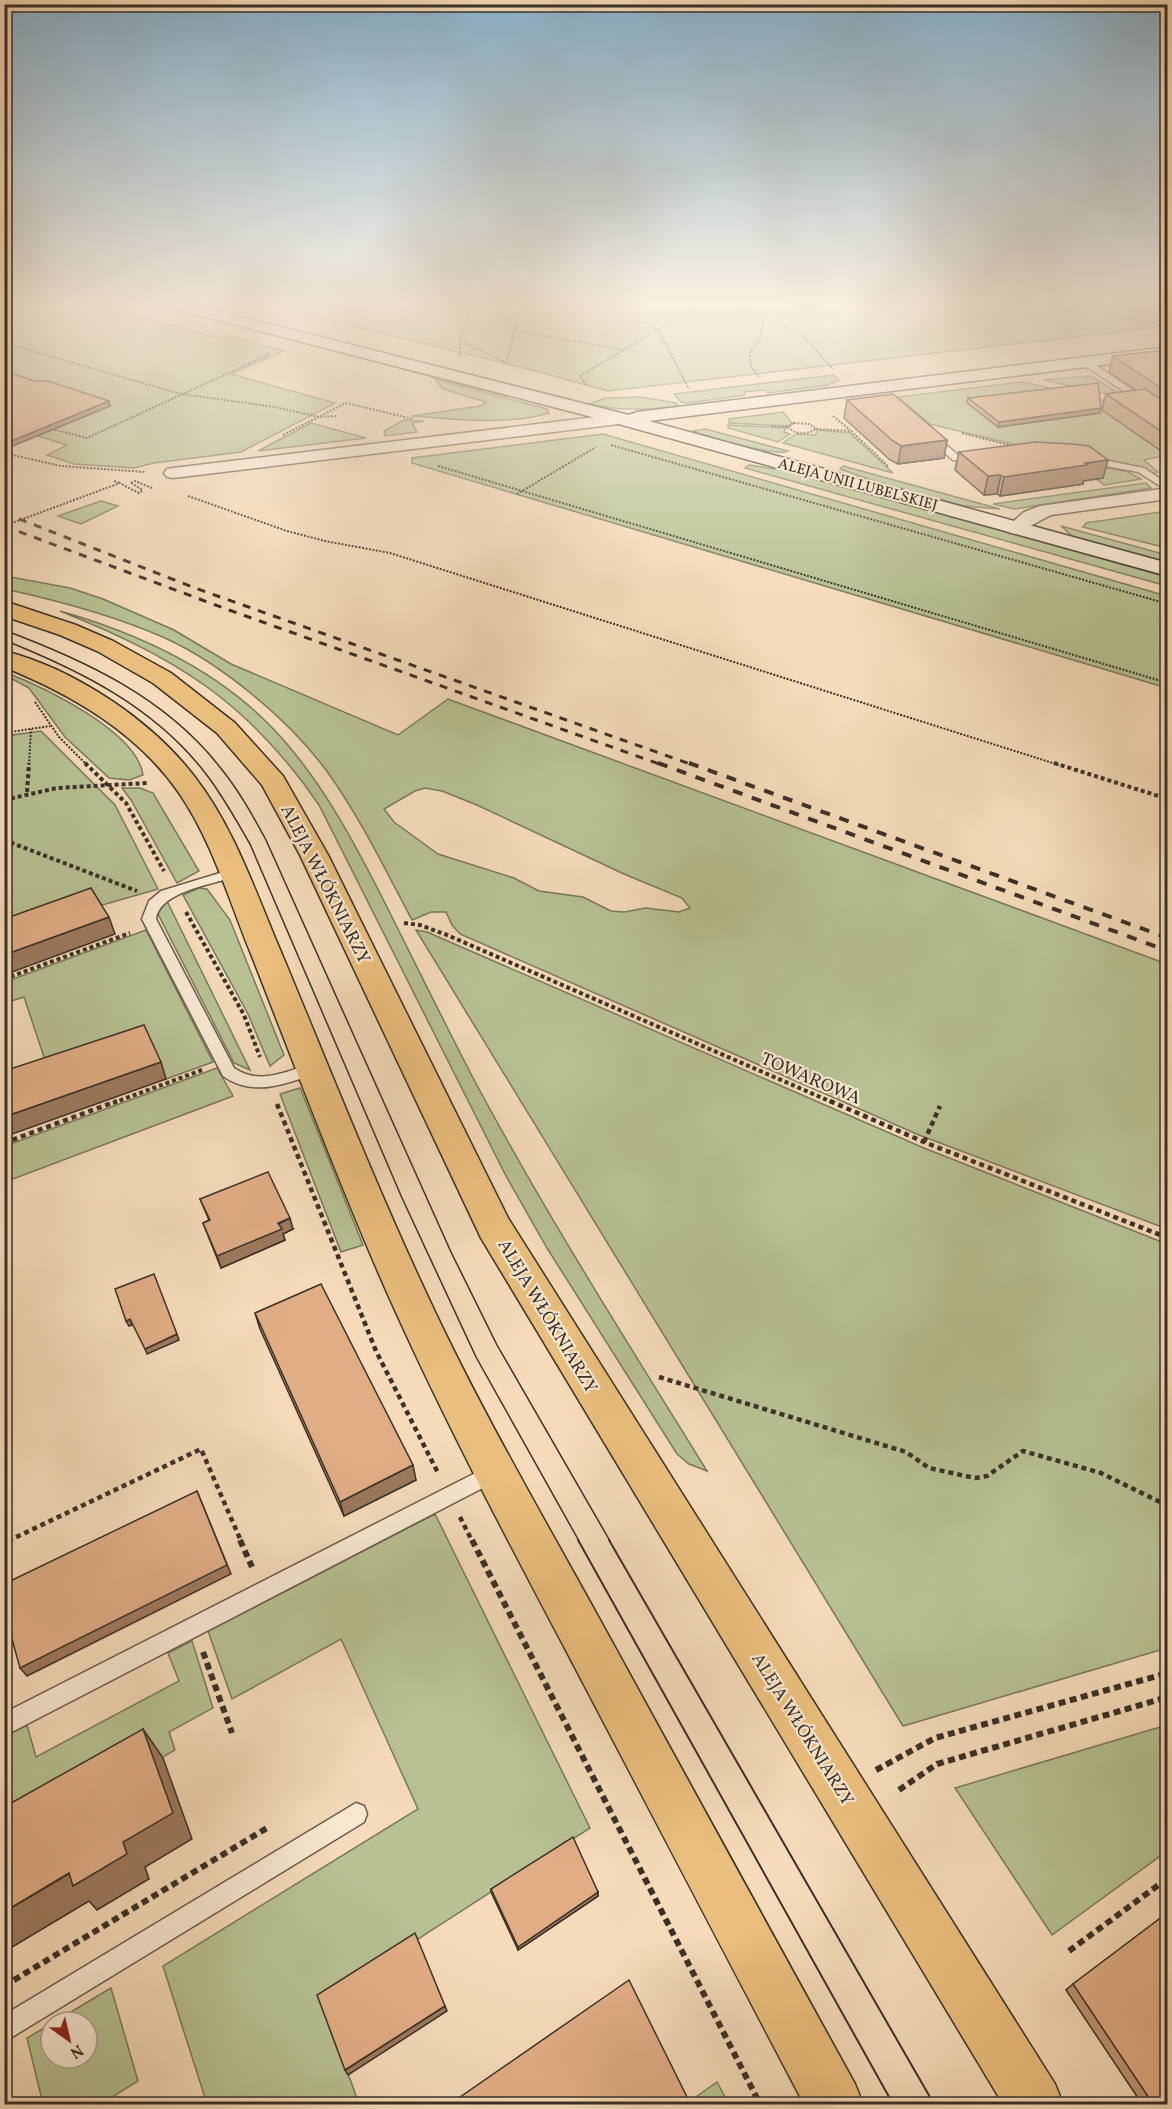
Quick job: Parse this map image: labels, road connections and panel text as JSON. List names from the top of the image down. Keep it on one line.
{"streets":{"main road":["ALEJA WŁÓKNIARZY"],"street":["ALEJA UNII LUBELSKIEJ"],"path":["TOWAROWA"]},"north":"bottom right"}
